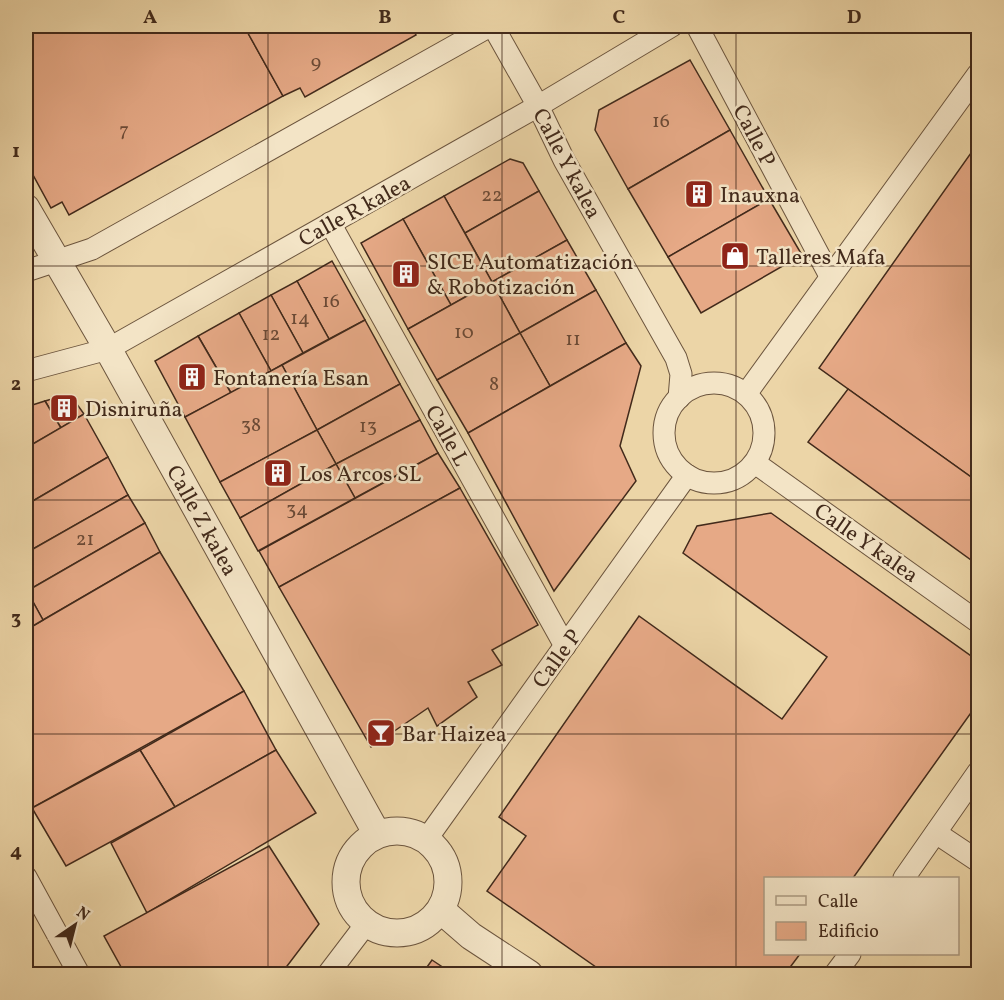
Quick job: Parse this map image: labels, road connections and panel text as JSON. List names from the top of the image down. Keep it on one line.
{"streets":{"street":["Calle P","Calle Y kalea","Calle R kalea","Calle L","Calle Z kalea"]},"crossings":[["Calle P","Calle Y kalea"],["Calle P","Calle L"],["Calle P","Calle Z kalea"],["Calle Y kalea","Calle R kalea"],["Calle R kalea","Calle L"],["Calle R kalea","Calle Z kalea"]],"places":{"building":["Inauxna","SICE Automatización & Robotización","Fontanería Esan","Disniruña","Los Arcos SL"],"shop":["Talleres Mafa"],"bar":["Bar Haizea"]},"house_numbers":["9","16","7","22","16","14","10","12","11","8","38","13","34","21"],"legend":["Calle","Edificio"],"north":"top right","grid":{"columns":["A","B","C","D"],"rows":["1","2","3","4"]}}
